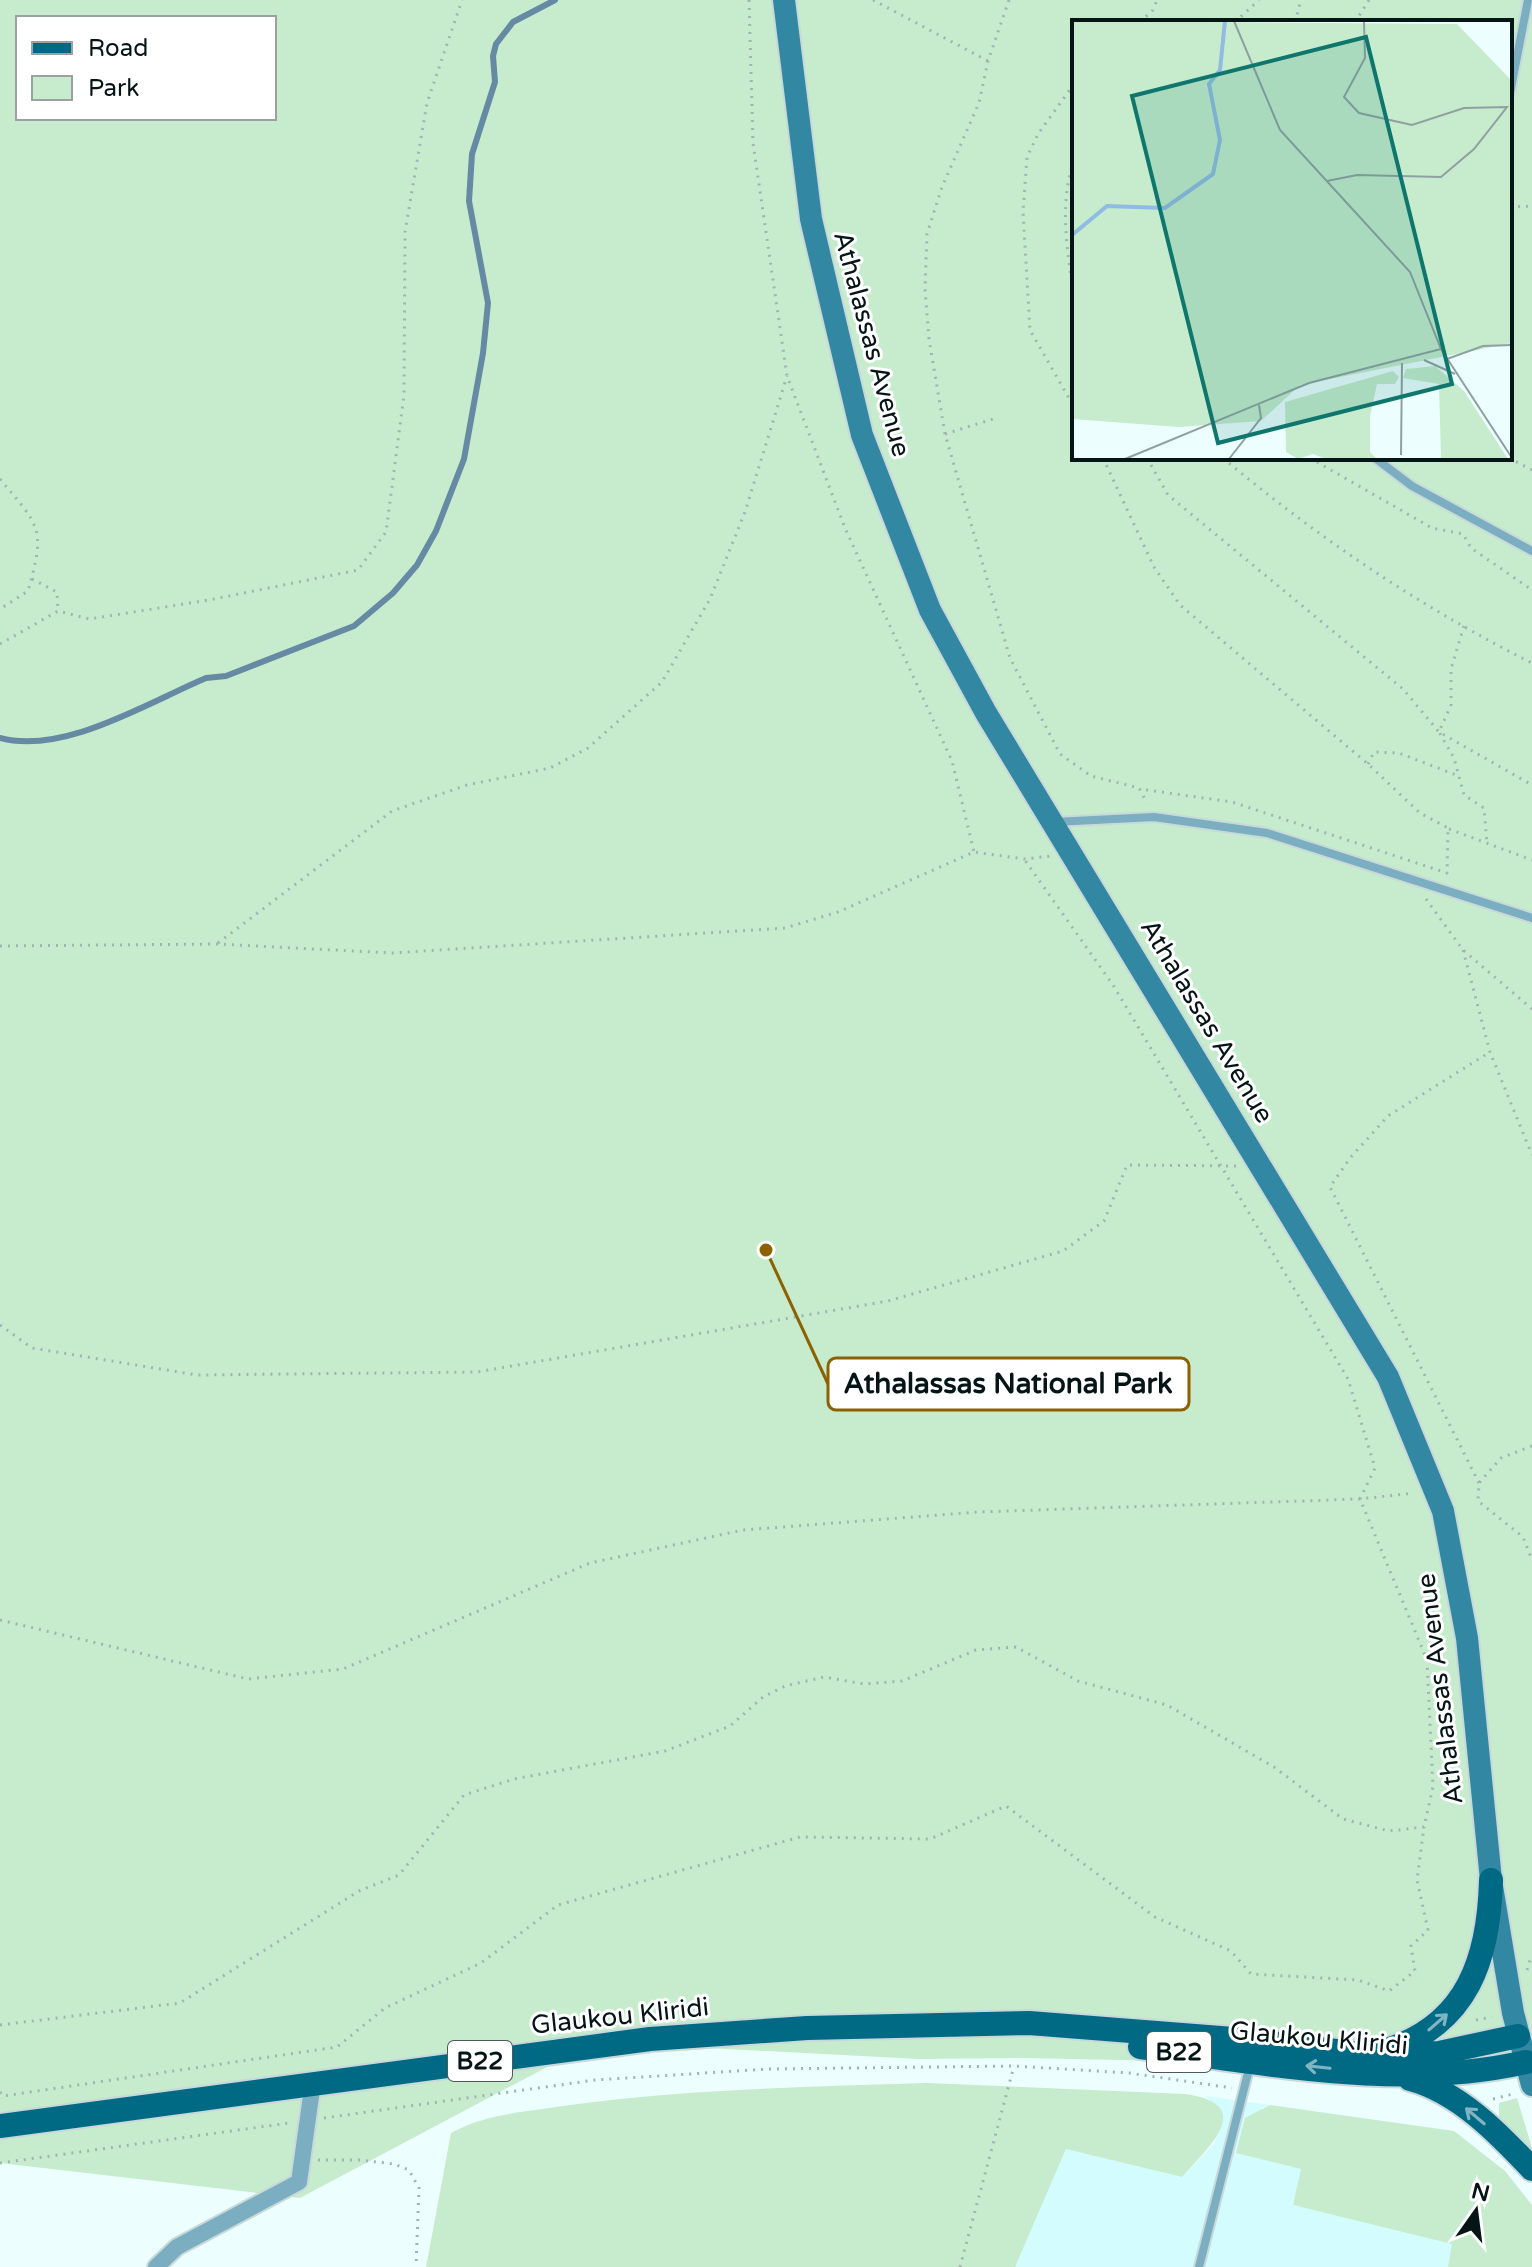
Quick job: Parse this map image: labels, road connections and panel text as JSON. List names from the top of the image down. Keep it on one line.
{"streets":{"main road":["Athalassas Avenue","Glaukou Kliridi","B22"]},"crossings":[["Athalassas Avenue","Glaukou Kliridi"]],"places":["Athalassas National Park"],"legend":["Road","Park"],"north":"top"}
